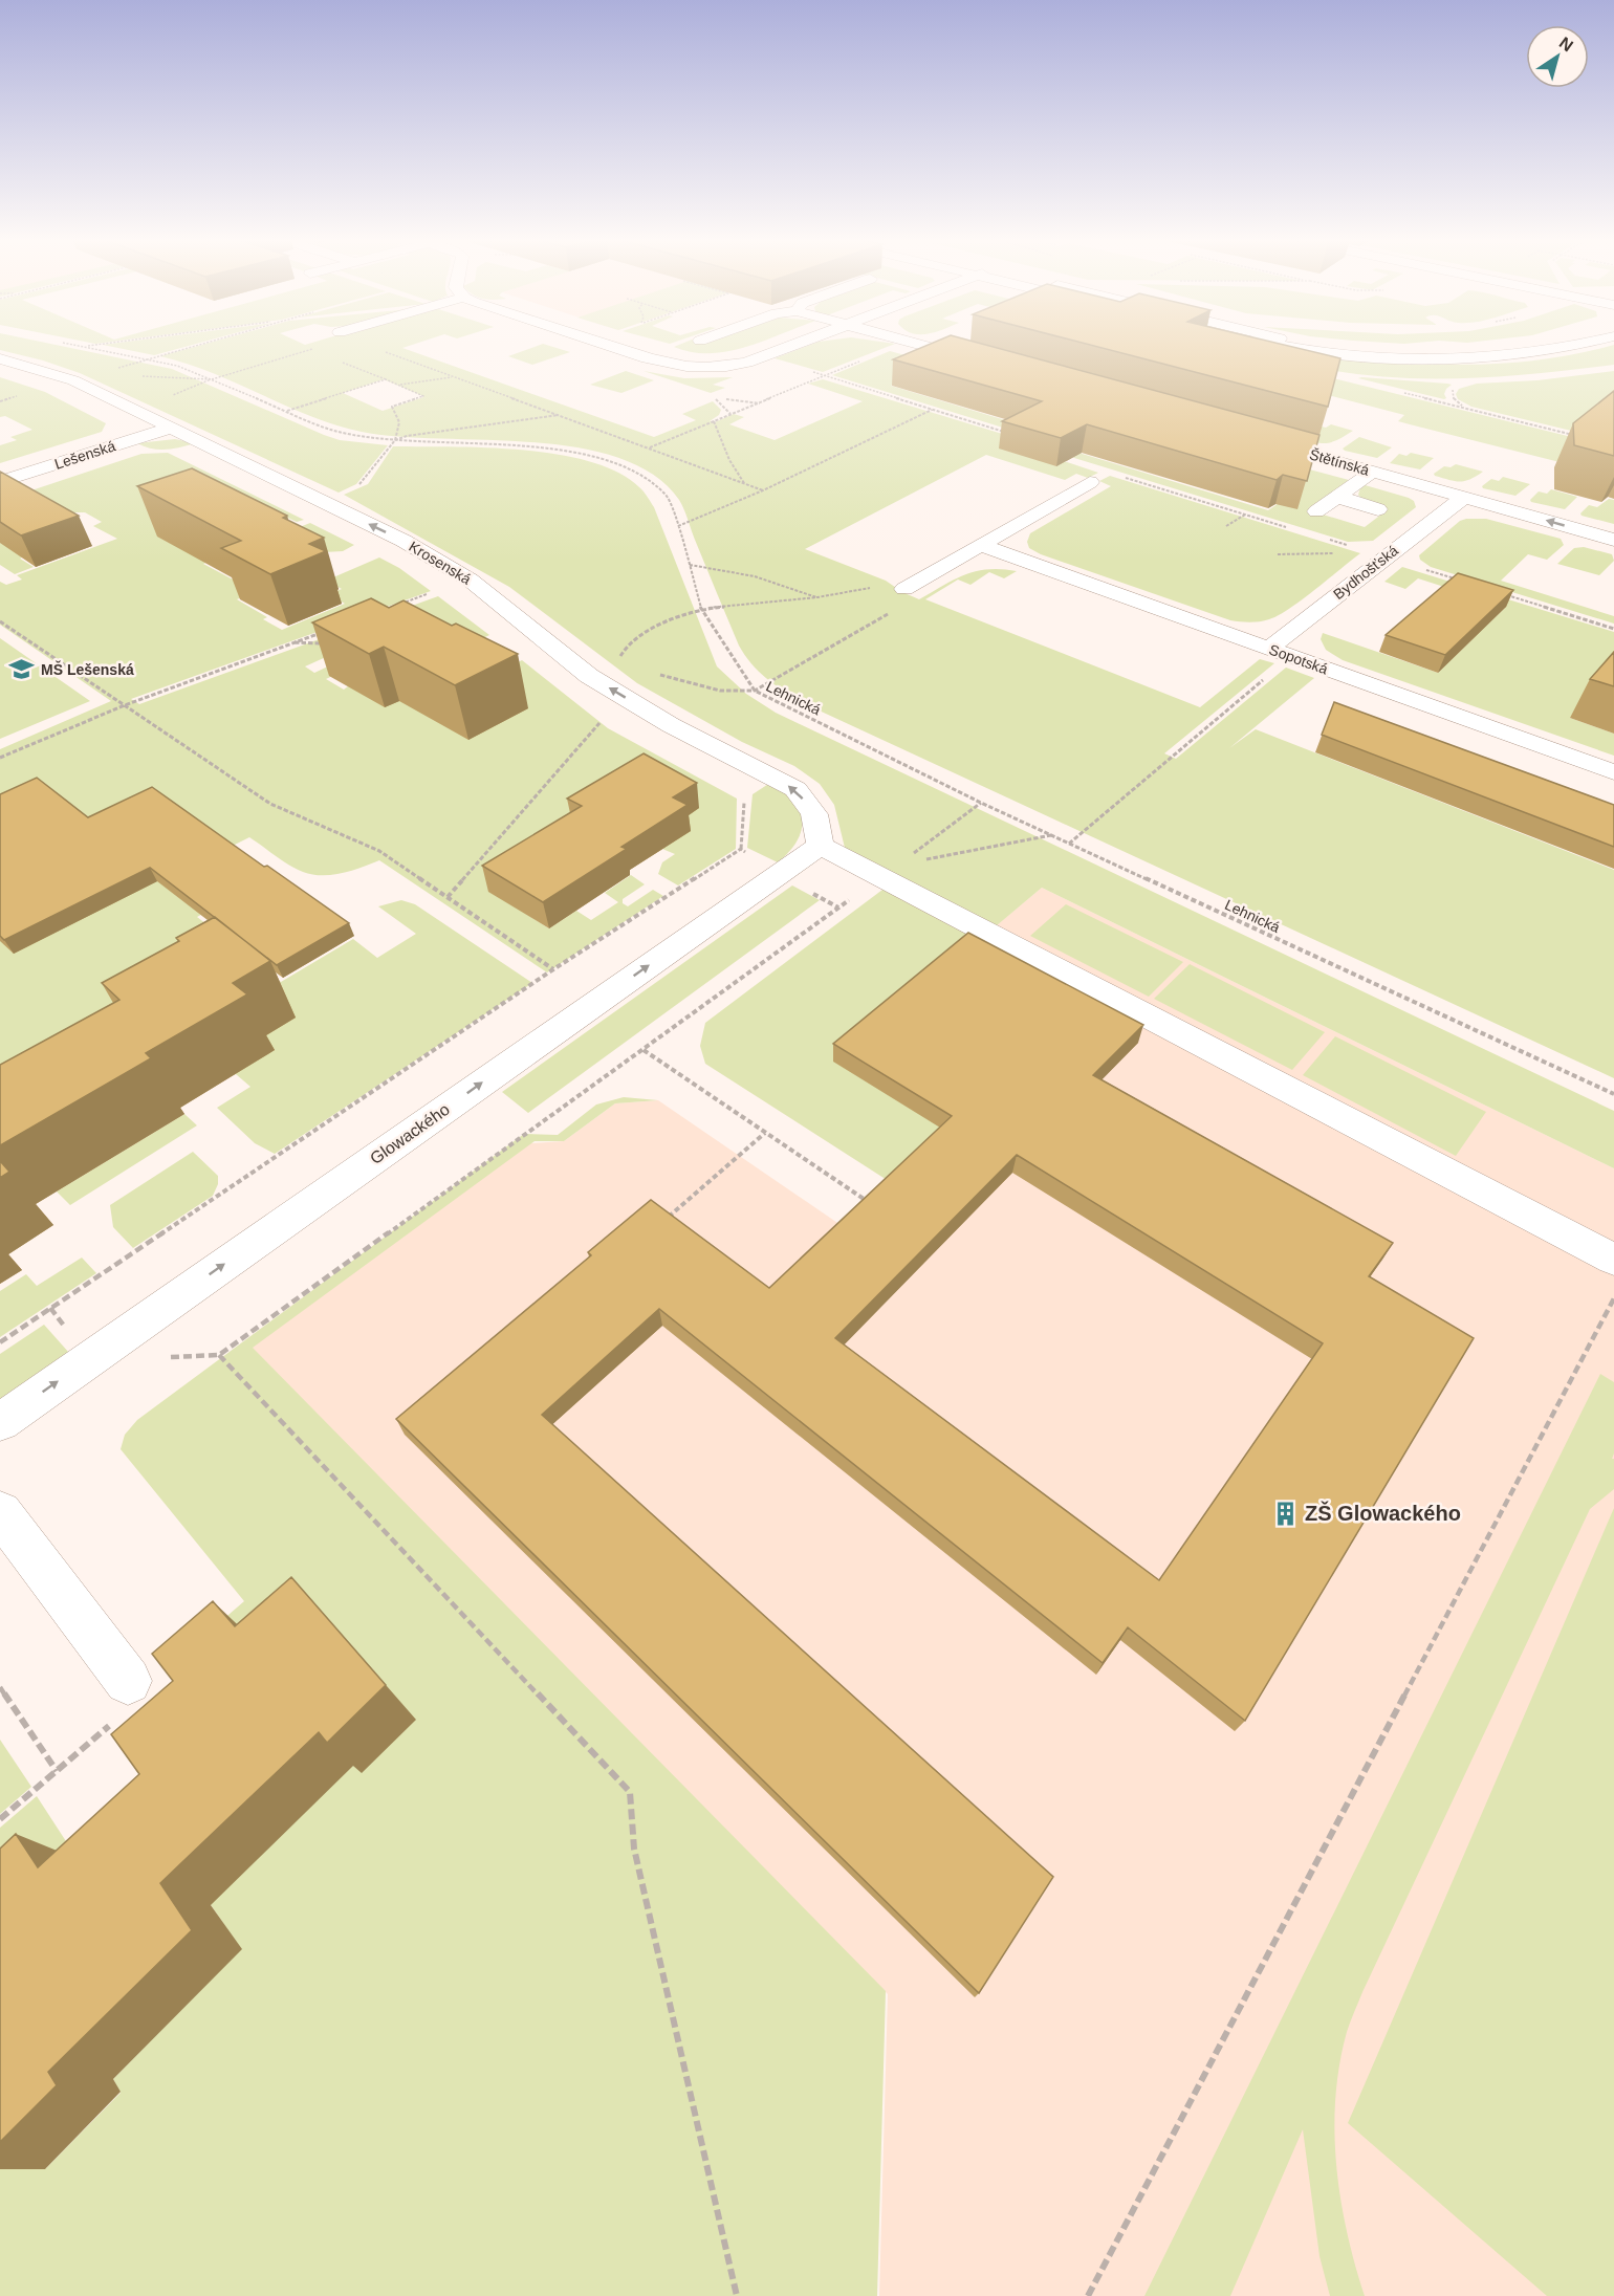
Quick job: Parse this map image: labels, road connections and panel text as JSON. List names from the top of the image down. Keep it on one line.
{"streets":{"street":["Lešenská","Štětínská","Krosenská","Bydhošťská","Sopotská","Glowackého"],"path":["Lehnická"]},"crossings":[["Lešenská","Krosenská"],["Štětínská","Bydhošťská"],["Krosenská","Glowackého"],["Bydhošťská","Sopotská"]],"one_way":["Krosenská","Glowackého"],"places":{"school or university":["MŠ Lešenská"],"building":["ZŠ Glowackého"]},"north":"top right"}
